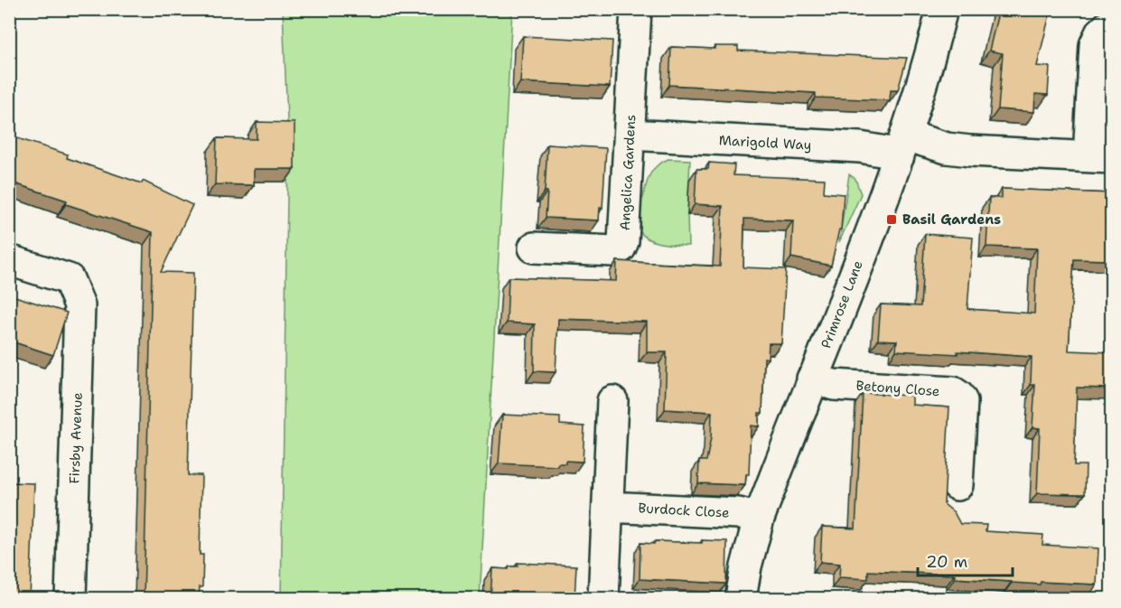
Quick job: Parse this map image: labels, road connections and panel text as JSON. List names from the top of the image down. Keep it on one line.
{"streets":{"street":["Marigold Way","Angelica Gardens","Primrose Lane","Betony Close","Firsby Avenue","Burdock Close"]},"crossings":[["Marigold Way","Angelica Gardens"],["Marigold Way","Primrose Lane"],["Primrose Lane","Betony Close"],["Primrose Lane","Burdock Close"]],"places":{"transit":["Basil Gardens"]},"scale_bar":"20 m"}
